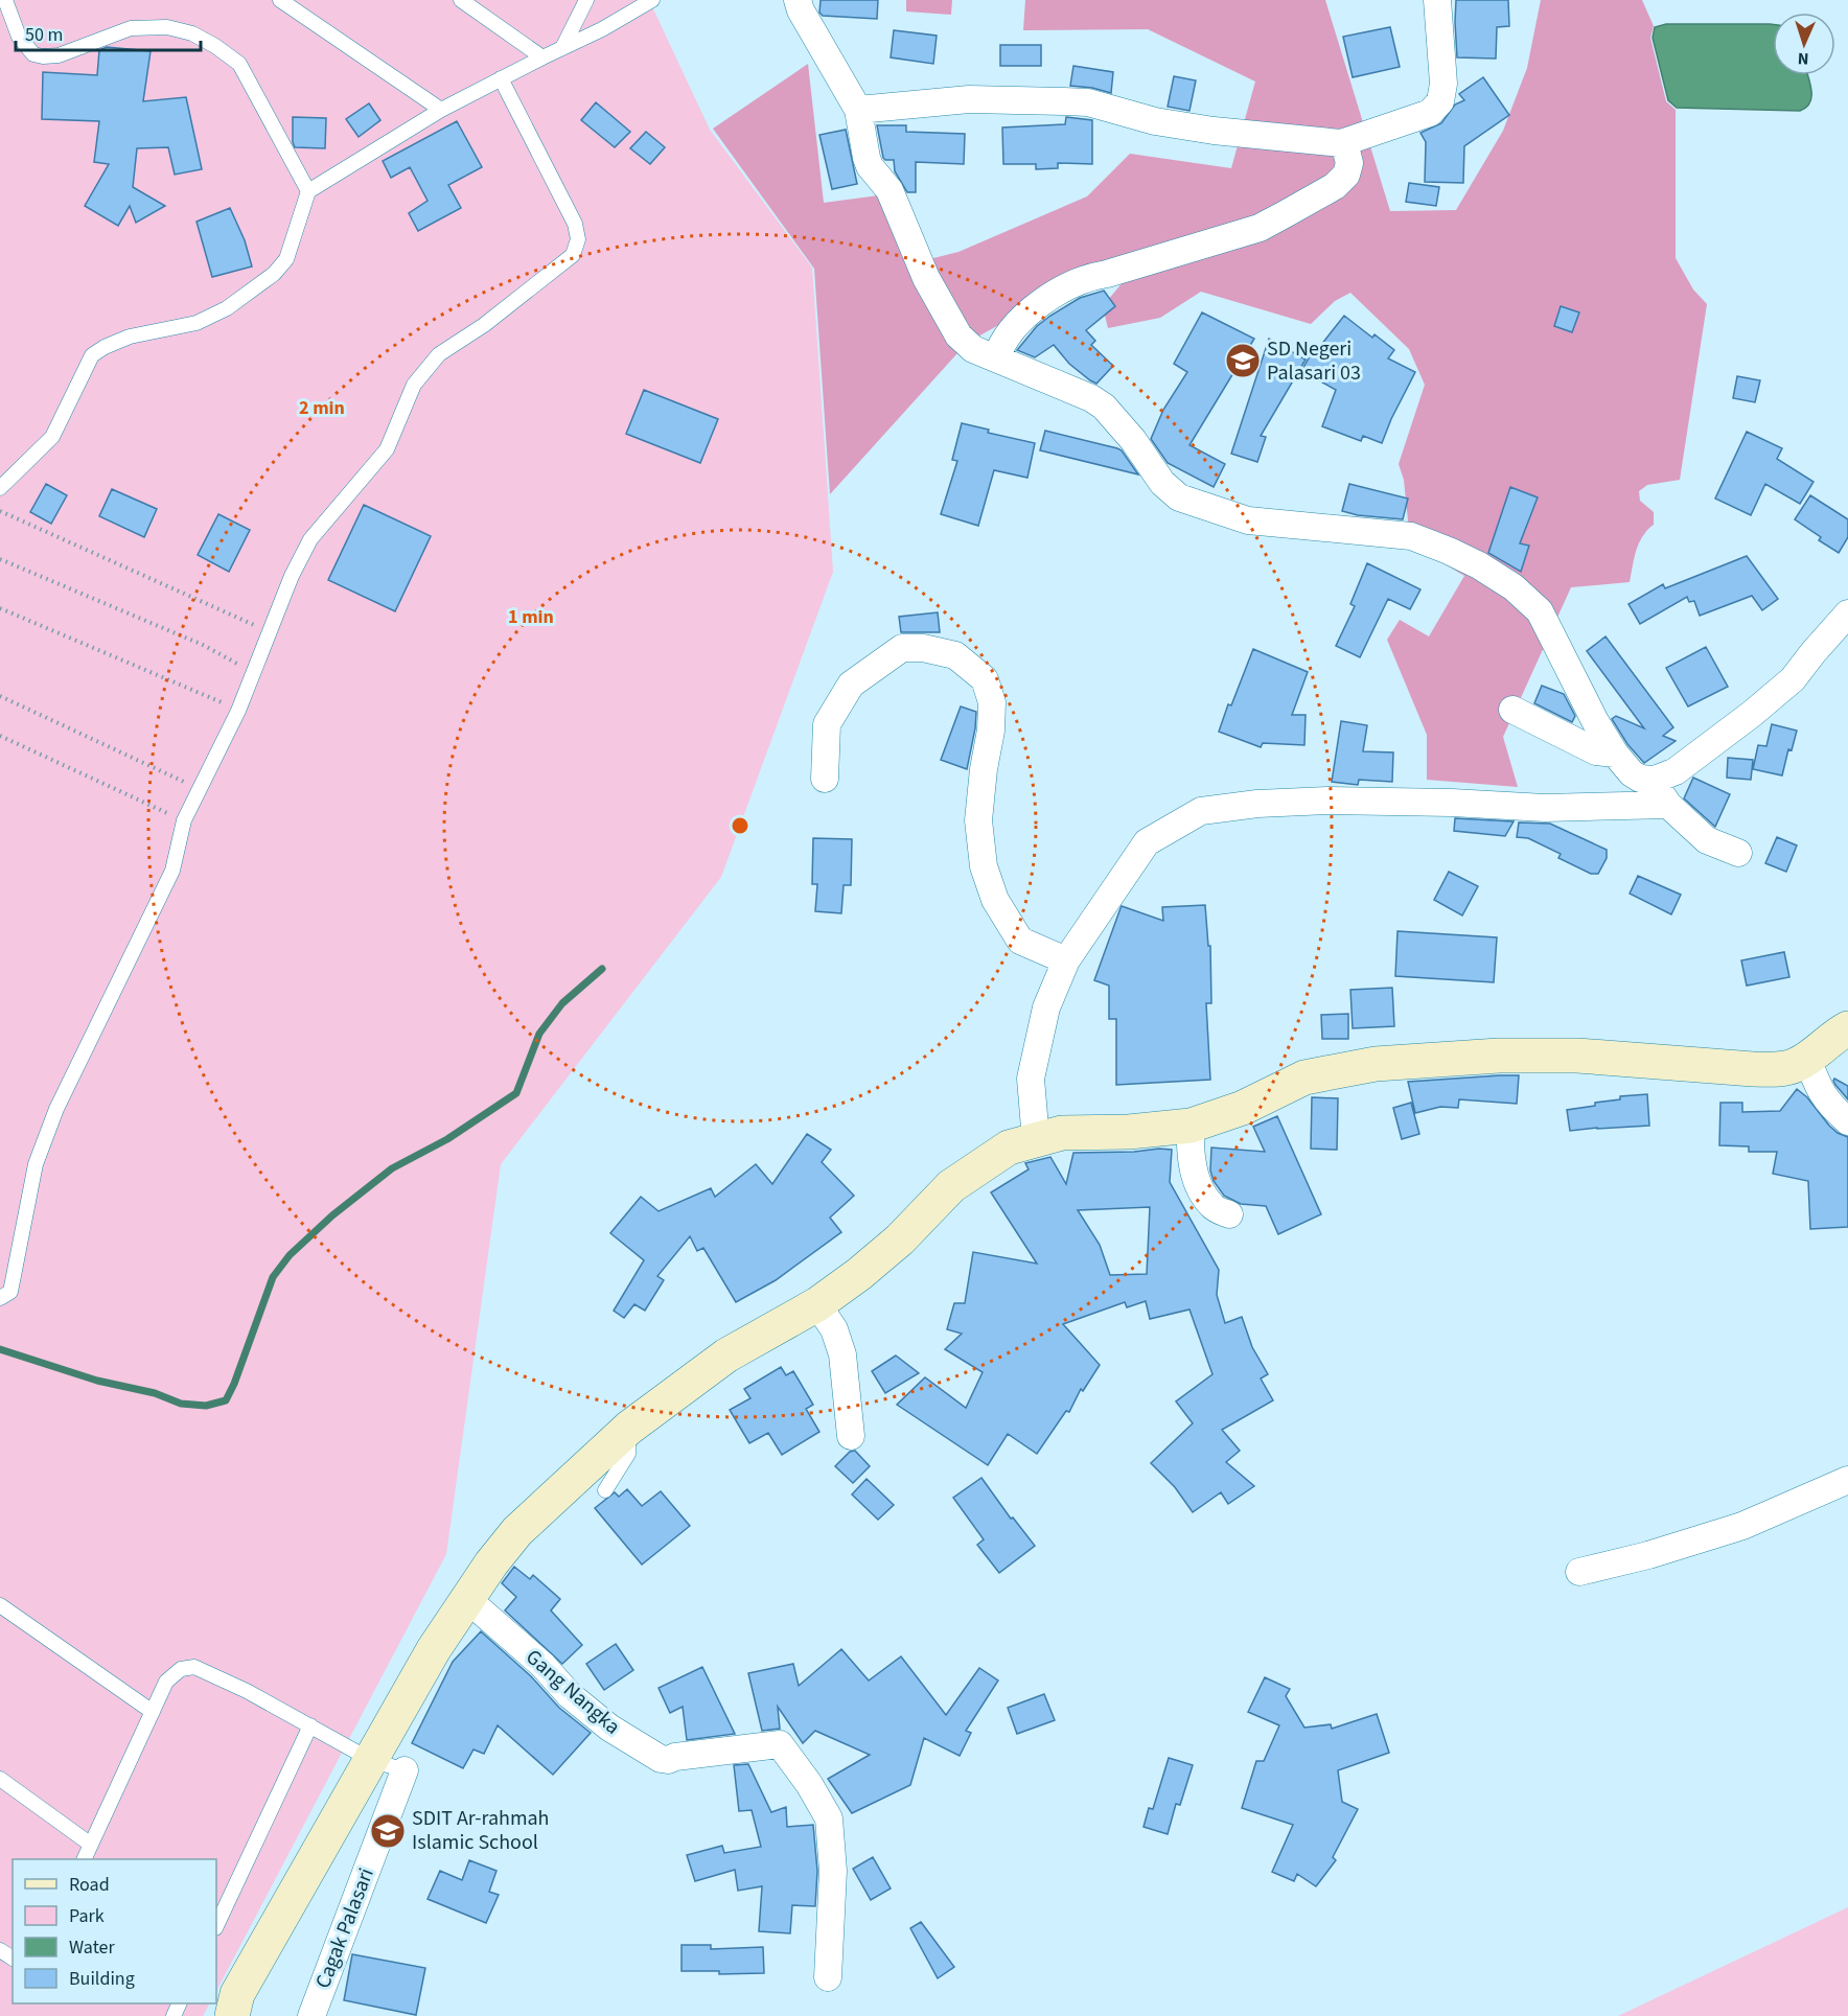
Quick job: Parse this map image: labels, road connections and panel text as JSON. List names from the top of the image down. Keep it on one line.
{"streets":{"street":["Gang Nangka","Cagak Palasari"]},"places":{"school or university":["SD Negeri Palasari 03","SDIT Ar-rahmah Islamic School"]},"legend":["Road","Park","Water","Building"],"scale_bar":"50 m","north":"bottom","rings":["2 min","1 min"]}
